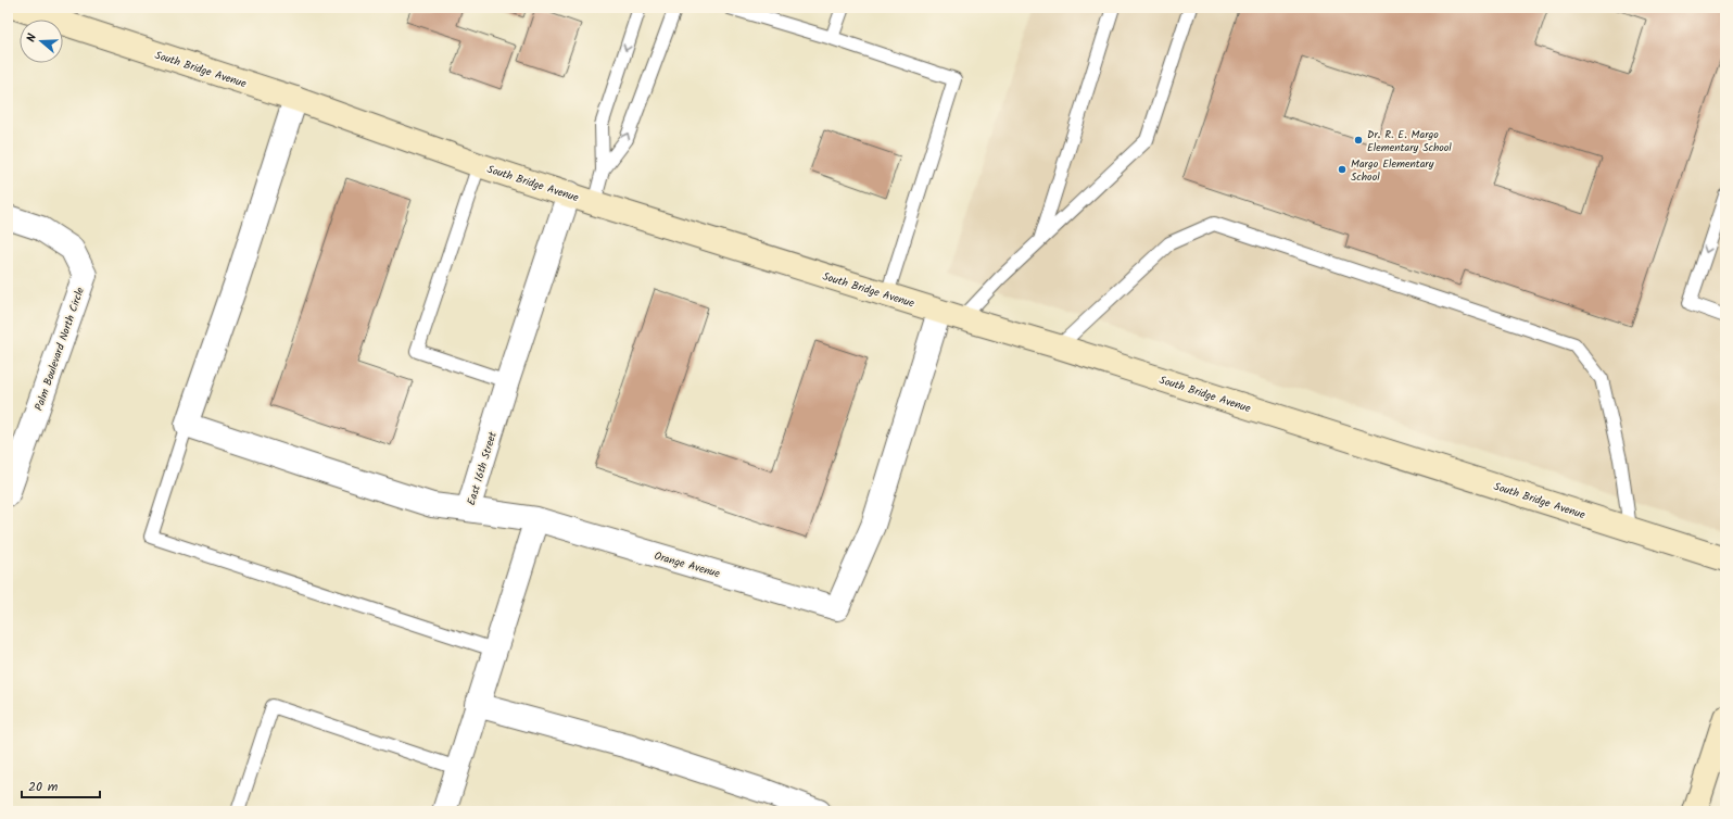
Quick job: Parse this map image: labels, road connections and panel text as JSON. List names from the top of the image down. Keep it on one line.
{"streets":{"street":["South Bridge Avenue","Palm Boulevard North Circle","East 16th Street","Orange Avenue"]},"crossings":[["South Bridge Avenue","East 16th Street"],["South Bridge Avenue","Orange Avenue"],["East 16th Street","Orange Avenue"]],"places":["Dr. R. E. Margo Elementary School","Margo Elementary School"],"scale_bar":"20 m","north":"left"}
